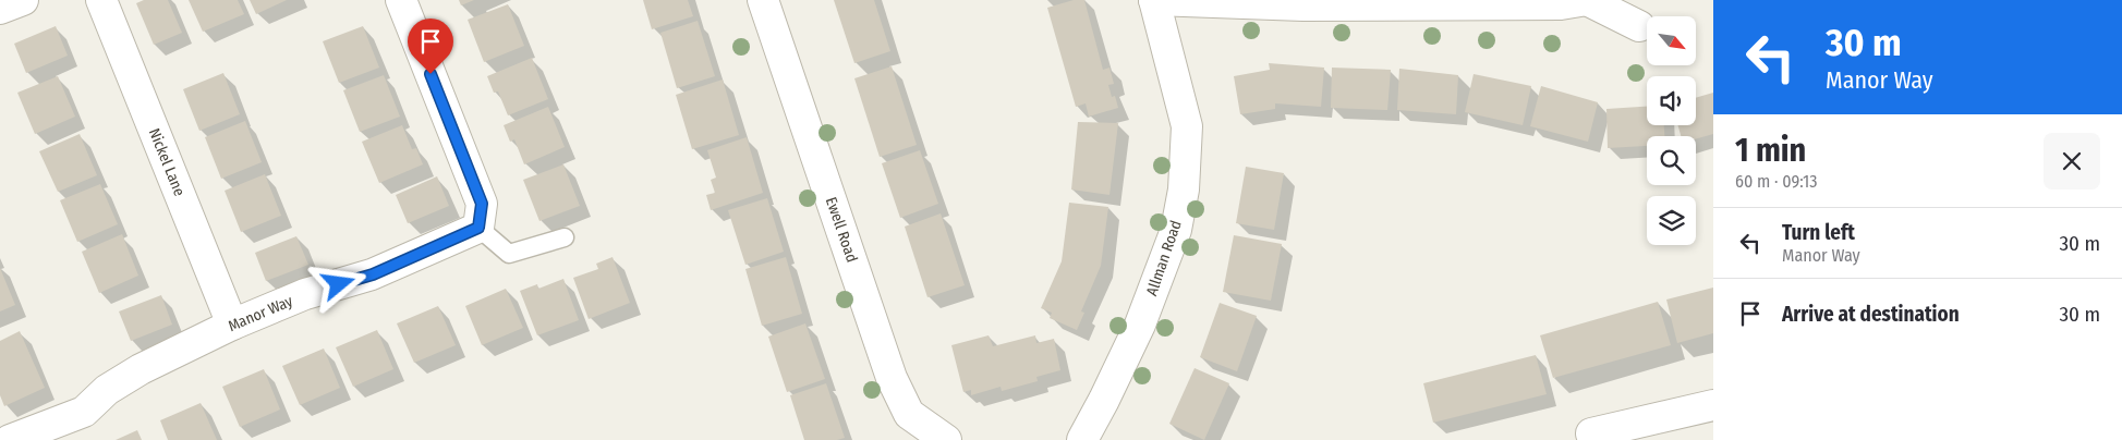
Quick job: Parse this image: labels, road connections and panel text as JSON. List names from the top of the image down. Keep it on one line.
{"streets":{"street":["Nickel Lane","Ewell Road","Allman Road","Manor Way"]},"crossings":[["Nickel Lane","Manor Way"]],"north":"bottom right","page":{"turn":["30 m","Manor Way"],"heading":["1 min","60 m · 09:13"],"list":[{"name":"Turn left","note":"Manor Way","value":"30 m"},{"name":"Arrive at destination","value":"30 m"}]}}
